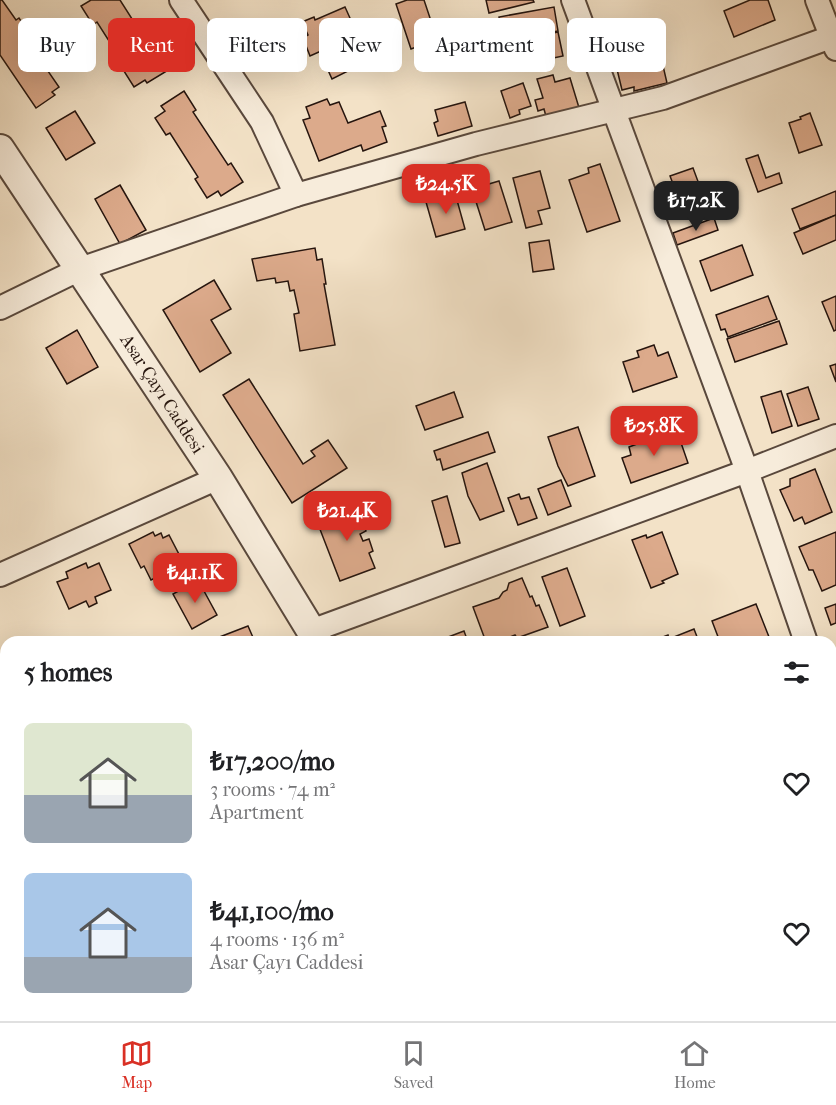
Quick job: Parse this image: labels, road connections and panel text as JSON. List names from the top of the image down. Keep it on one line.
{"streets":{"street":["Asar Çayı Caddesi"]},"page":{"chip":["Buy","Rent","Filters","New","Apartment","House"],"price":["₺24.5K","₺17.2K","₺25.8K","₺21.4K","₺41.1K"],"heading":"5 homes","list":[{"name":"₺17,200/mo","note":"3 rooms · 74 m² · Apartment"},{"name":"₺41,100/mo","note":"4 rooms · 136 m² · Asar Çayı Caddesi"}],"tabs":["Map","Saved","Home"]}}
